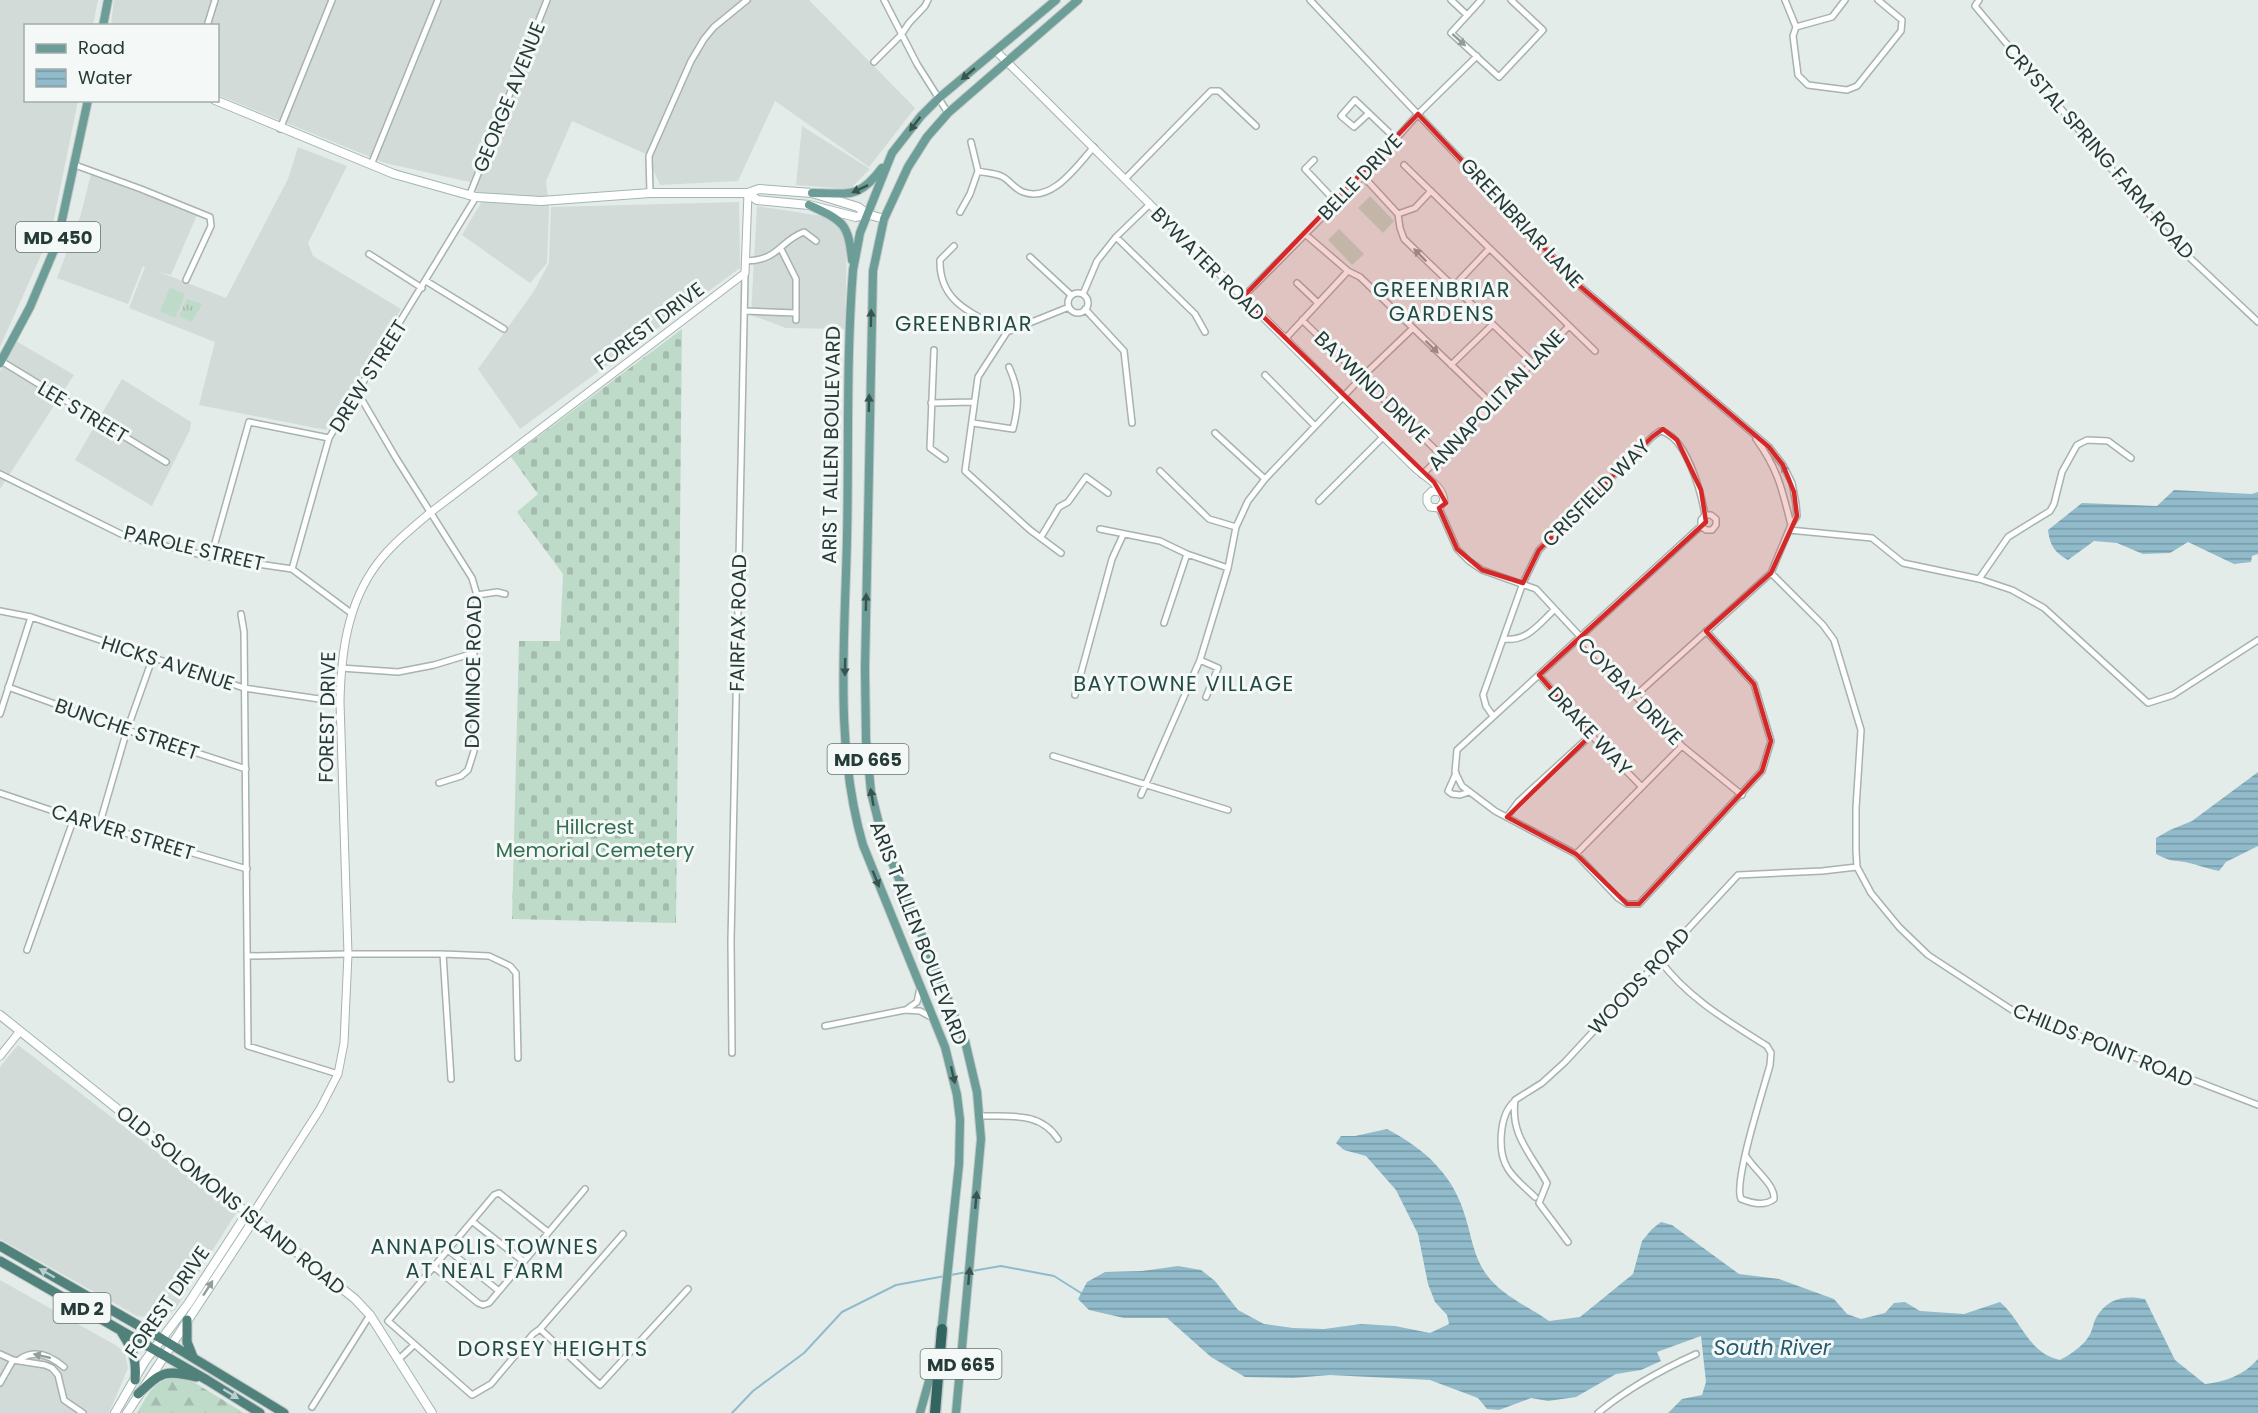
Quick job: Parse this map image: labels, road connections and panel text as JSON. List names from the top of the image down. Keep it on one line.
{"streets":{"highway":["ARIS T ALLEN BOULEVARD","MD 665","MD 2"],"main road":["MD 450","FOREST DRIVE","OLD SOLOMONS ISLAND ROAD"],"street":["GEORGE AVENUE","CRYSTAL SPRING FARM ROAD","BELLE DRIVE","GREENBRIAR LANE","BYWATER ROAD","DREW STREET","BAYWIND DRIVE","ANNAPOLITAN LANE","LEE STREET","CRISFIELD WAY","PAROLE STREET","FAIRFAX ROAD","HICKS AVENUE","DOMINOE ROAD","COYBAY DRIVE","BUNCHE STREET","DRAKE WAY","CARVER STREET","WOODS ROAD","CHILDS POINT ROAD"]},"crossings":[["GEORGE AVENUE","DREW STREET"],["BELLE DRIVE","GREENBRIAR LANE"],["BELLE DRIVE","BYWATER ROAD"],["MD 450","LEE STREET"],["BYWATER ROAD","ANNAPOLITAN LANE"],["BYWATER ROAD","MD 665"],["FOREST DRIVE","PAROLE STREET"],["FOREST DRIVE","FAIRFAX ROAD"],["FOREST DRIVE","HICKS AVENUE"],["FOREST DRIVE","DOMINOE ROAD"],["FOREST DRIVE","OLD SOLOMONS ISLAND ROAD"],["FOREST DRIVE","MD 2"],["DREW STREET","PAROLE STREET"],["DREW STREET","DOMINOE ROAD"],["BAYWIND DRIVE","ANNAPOLITAN LANE"],["ARIS T ALLEN BOULEVARD","MD 665"],["CRISFIELD WAY","COYBAY DRIVE"],["CRISFIELD WAY","DRAKE WAY"],["WOODS ROAD","CHILDS POINT ROAD"]],"districts":["GREENBRIAR GARDENS","GREENBRIAR","BAYTOWNE VILLAGE","ANNAPOLIS TOWNES AT NEAL FARM","DORSEY HEIGHTS"],"water":["South River"],"parks":["Hillcrest Memorial Cemetery"],"legend":["Road","Water"]}
